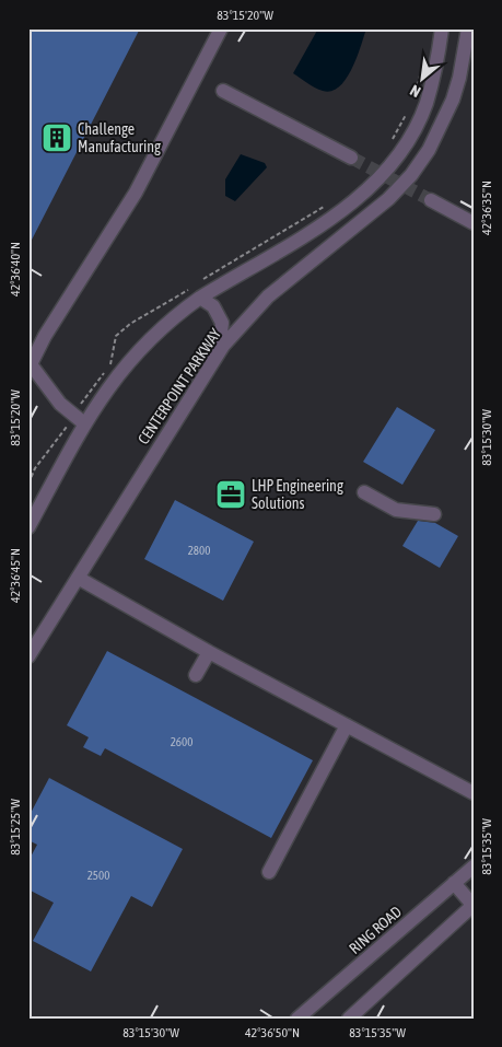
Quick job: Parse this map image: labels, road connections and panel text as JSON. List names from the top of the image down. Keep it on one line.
{"streets":{"street":["CENTERPOINT PARKWAY","RING ROAD"]},"places":{"building":["Challenge Manufacturing"],"office":["LHP Engineering Solutions"]},"house_numbers":["2800","2600","2500"],"north":"bottom left","coordinates":["83°15'20\"W","42°36'35\"N","42°36'40\"N","83°15'30\"W","42°36'45\"N","83°15'25\"W","83°15'35\"W","42°36'50\"N"]}
